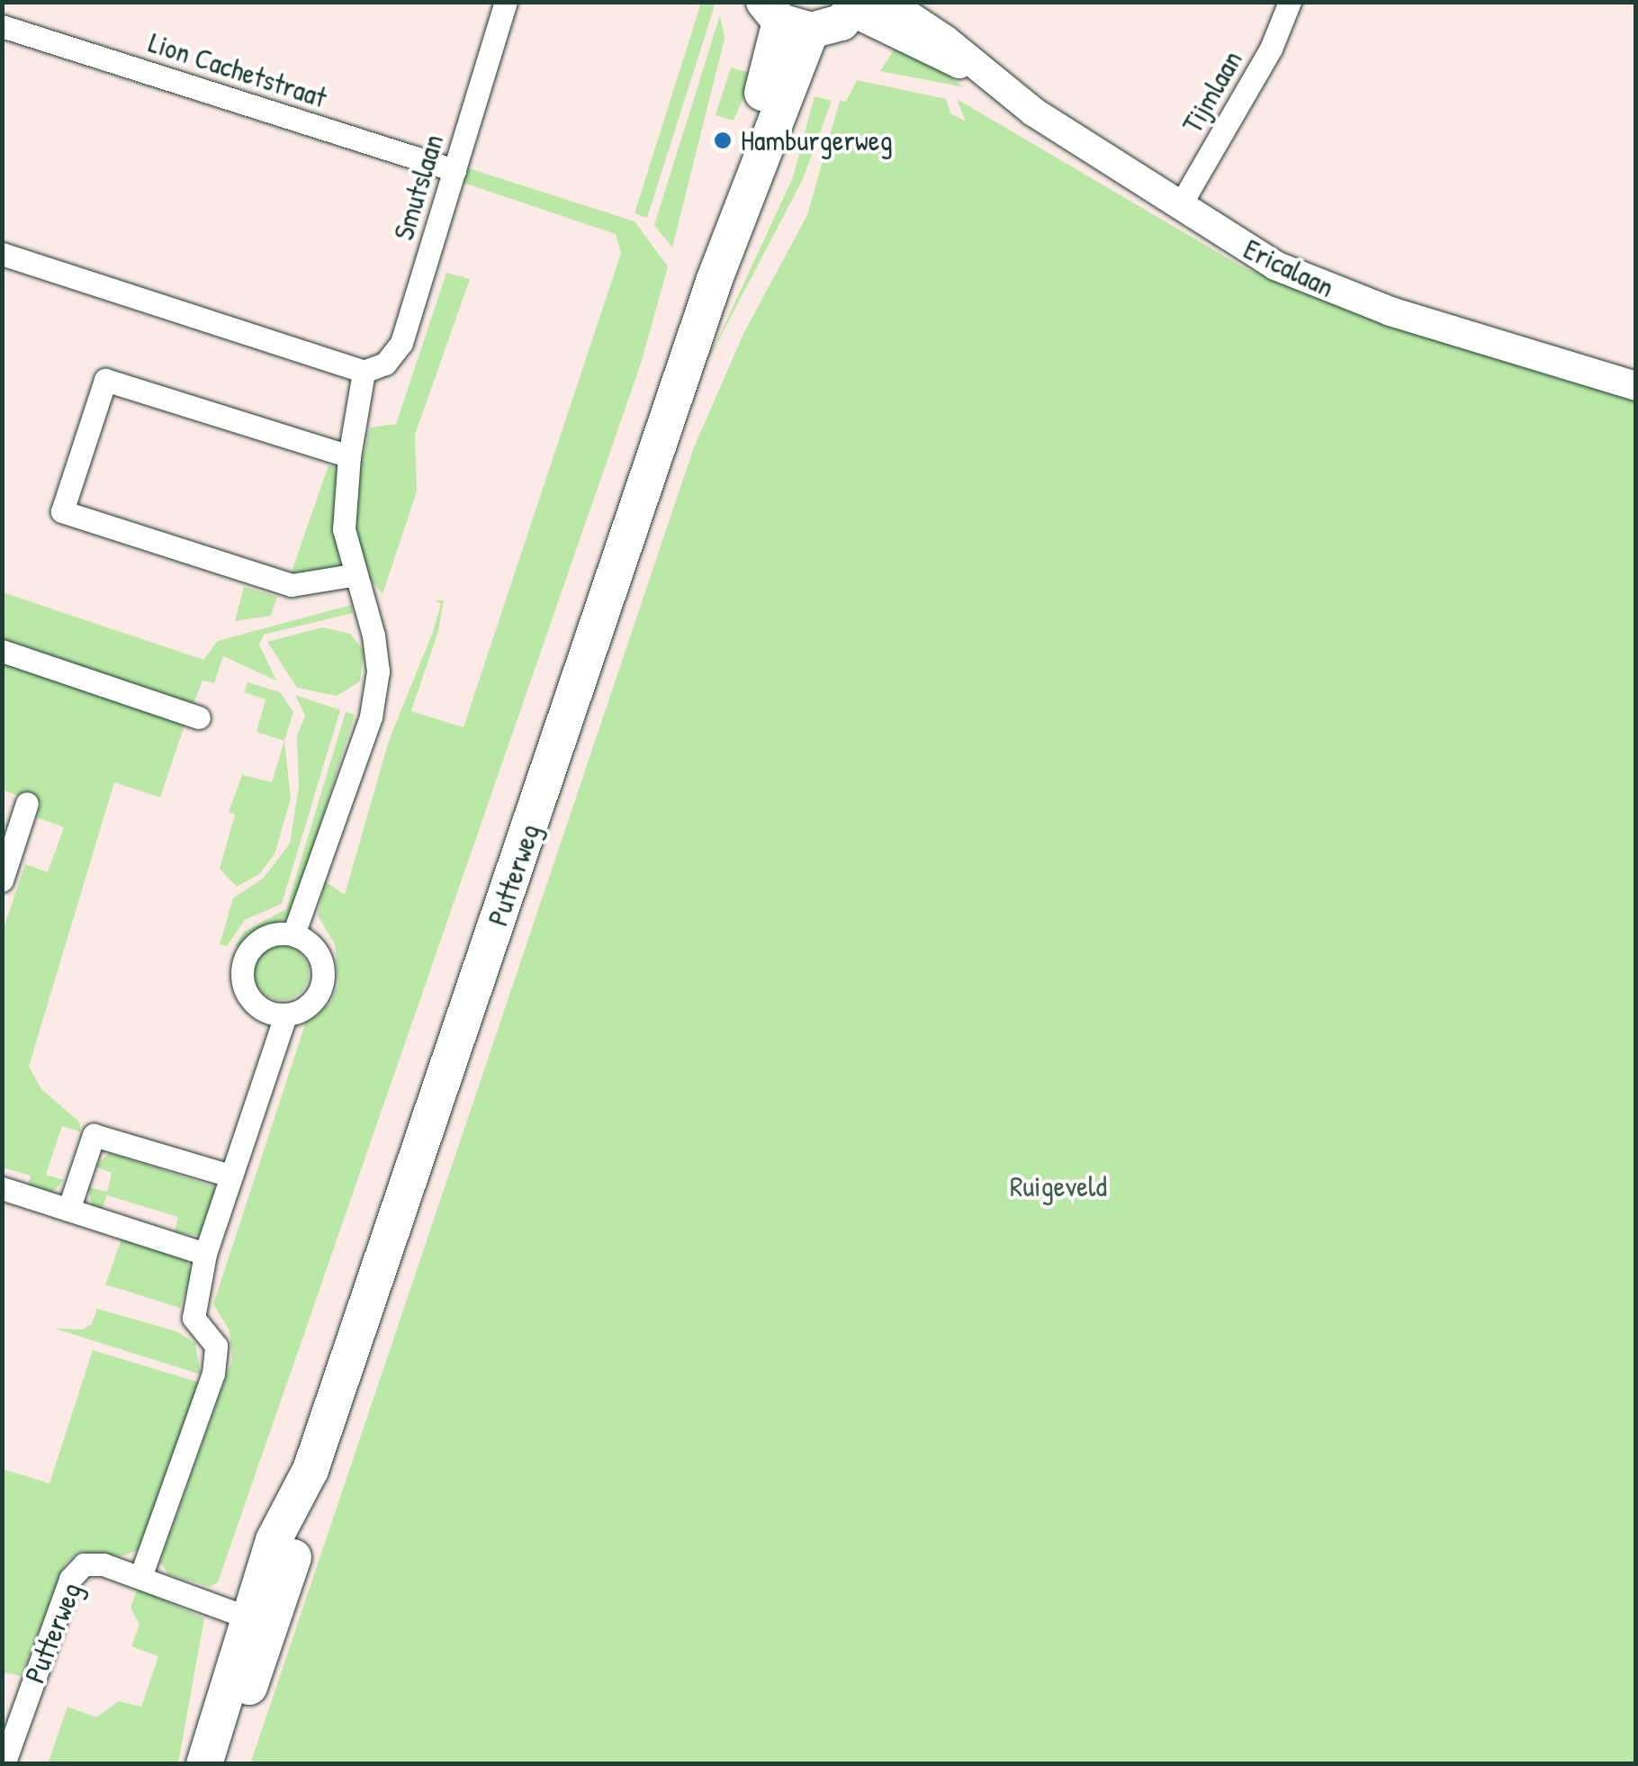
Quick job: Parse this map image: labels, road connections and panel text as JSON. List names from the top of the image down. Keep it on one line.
{"streets":{"main road":["Putterweg"],"street":["Lion Cachetstraat","Tijmlaan","Smutslaan","Ericalaan"]},"crossings":[["Lion Cachetstraat","Smutslaan"],["Tijmlaan","Ericalaan"]],"parks":["Ruigeveld"],"places":["Hamburgerweg"]}
